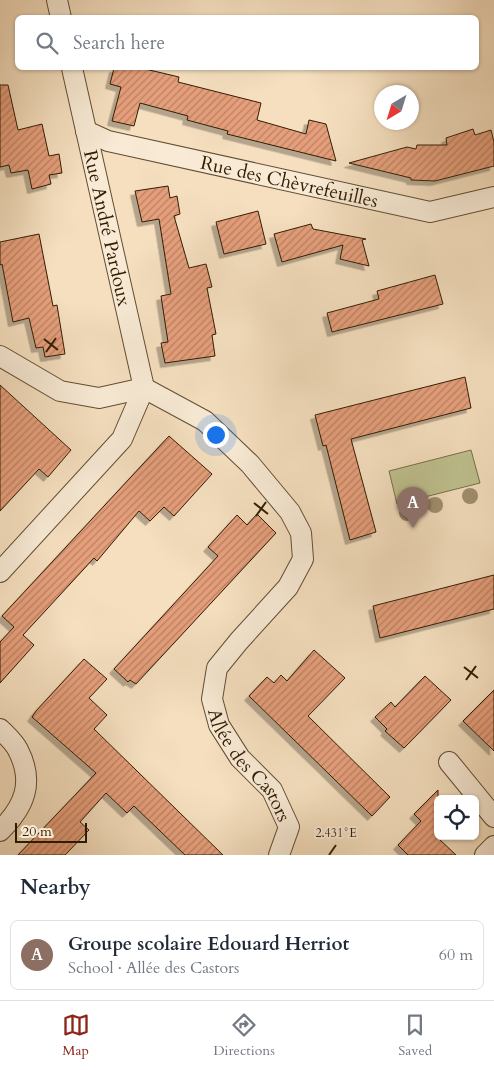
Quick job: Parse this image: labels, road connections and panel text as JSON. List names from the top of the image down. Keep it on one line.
{"streets":{"street":["Rue des Chèvrefeuilles","Rue André Pardoux","Allée des Castors"]},"crossings":[["Rue des Chèvrefeuilles","Rue André Pardoux"],["Rue André Pardoux","Allée des Castors"]],"scale_bar":"20 m","north":"bottom left","page":{"search":"Search here","pins":"A","scale":"20 m","heading":"Nearby","list":[{"mark":"A","name":"Groupe scolaire Edouard Herriot","note":"School · Allée des Castors","value":"60 m"}],"nav":["Map","Directions","Saved"]},"coordinates":["2.431°E"]}
